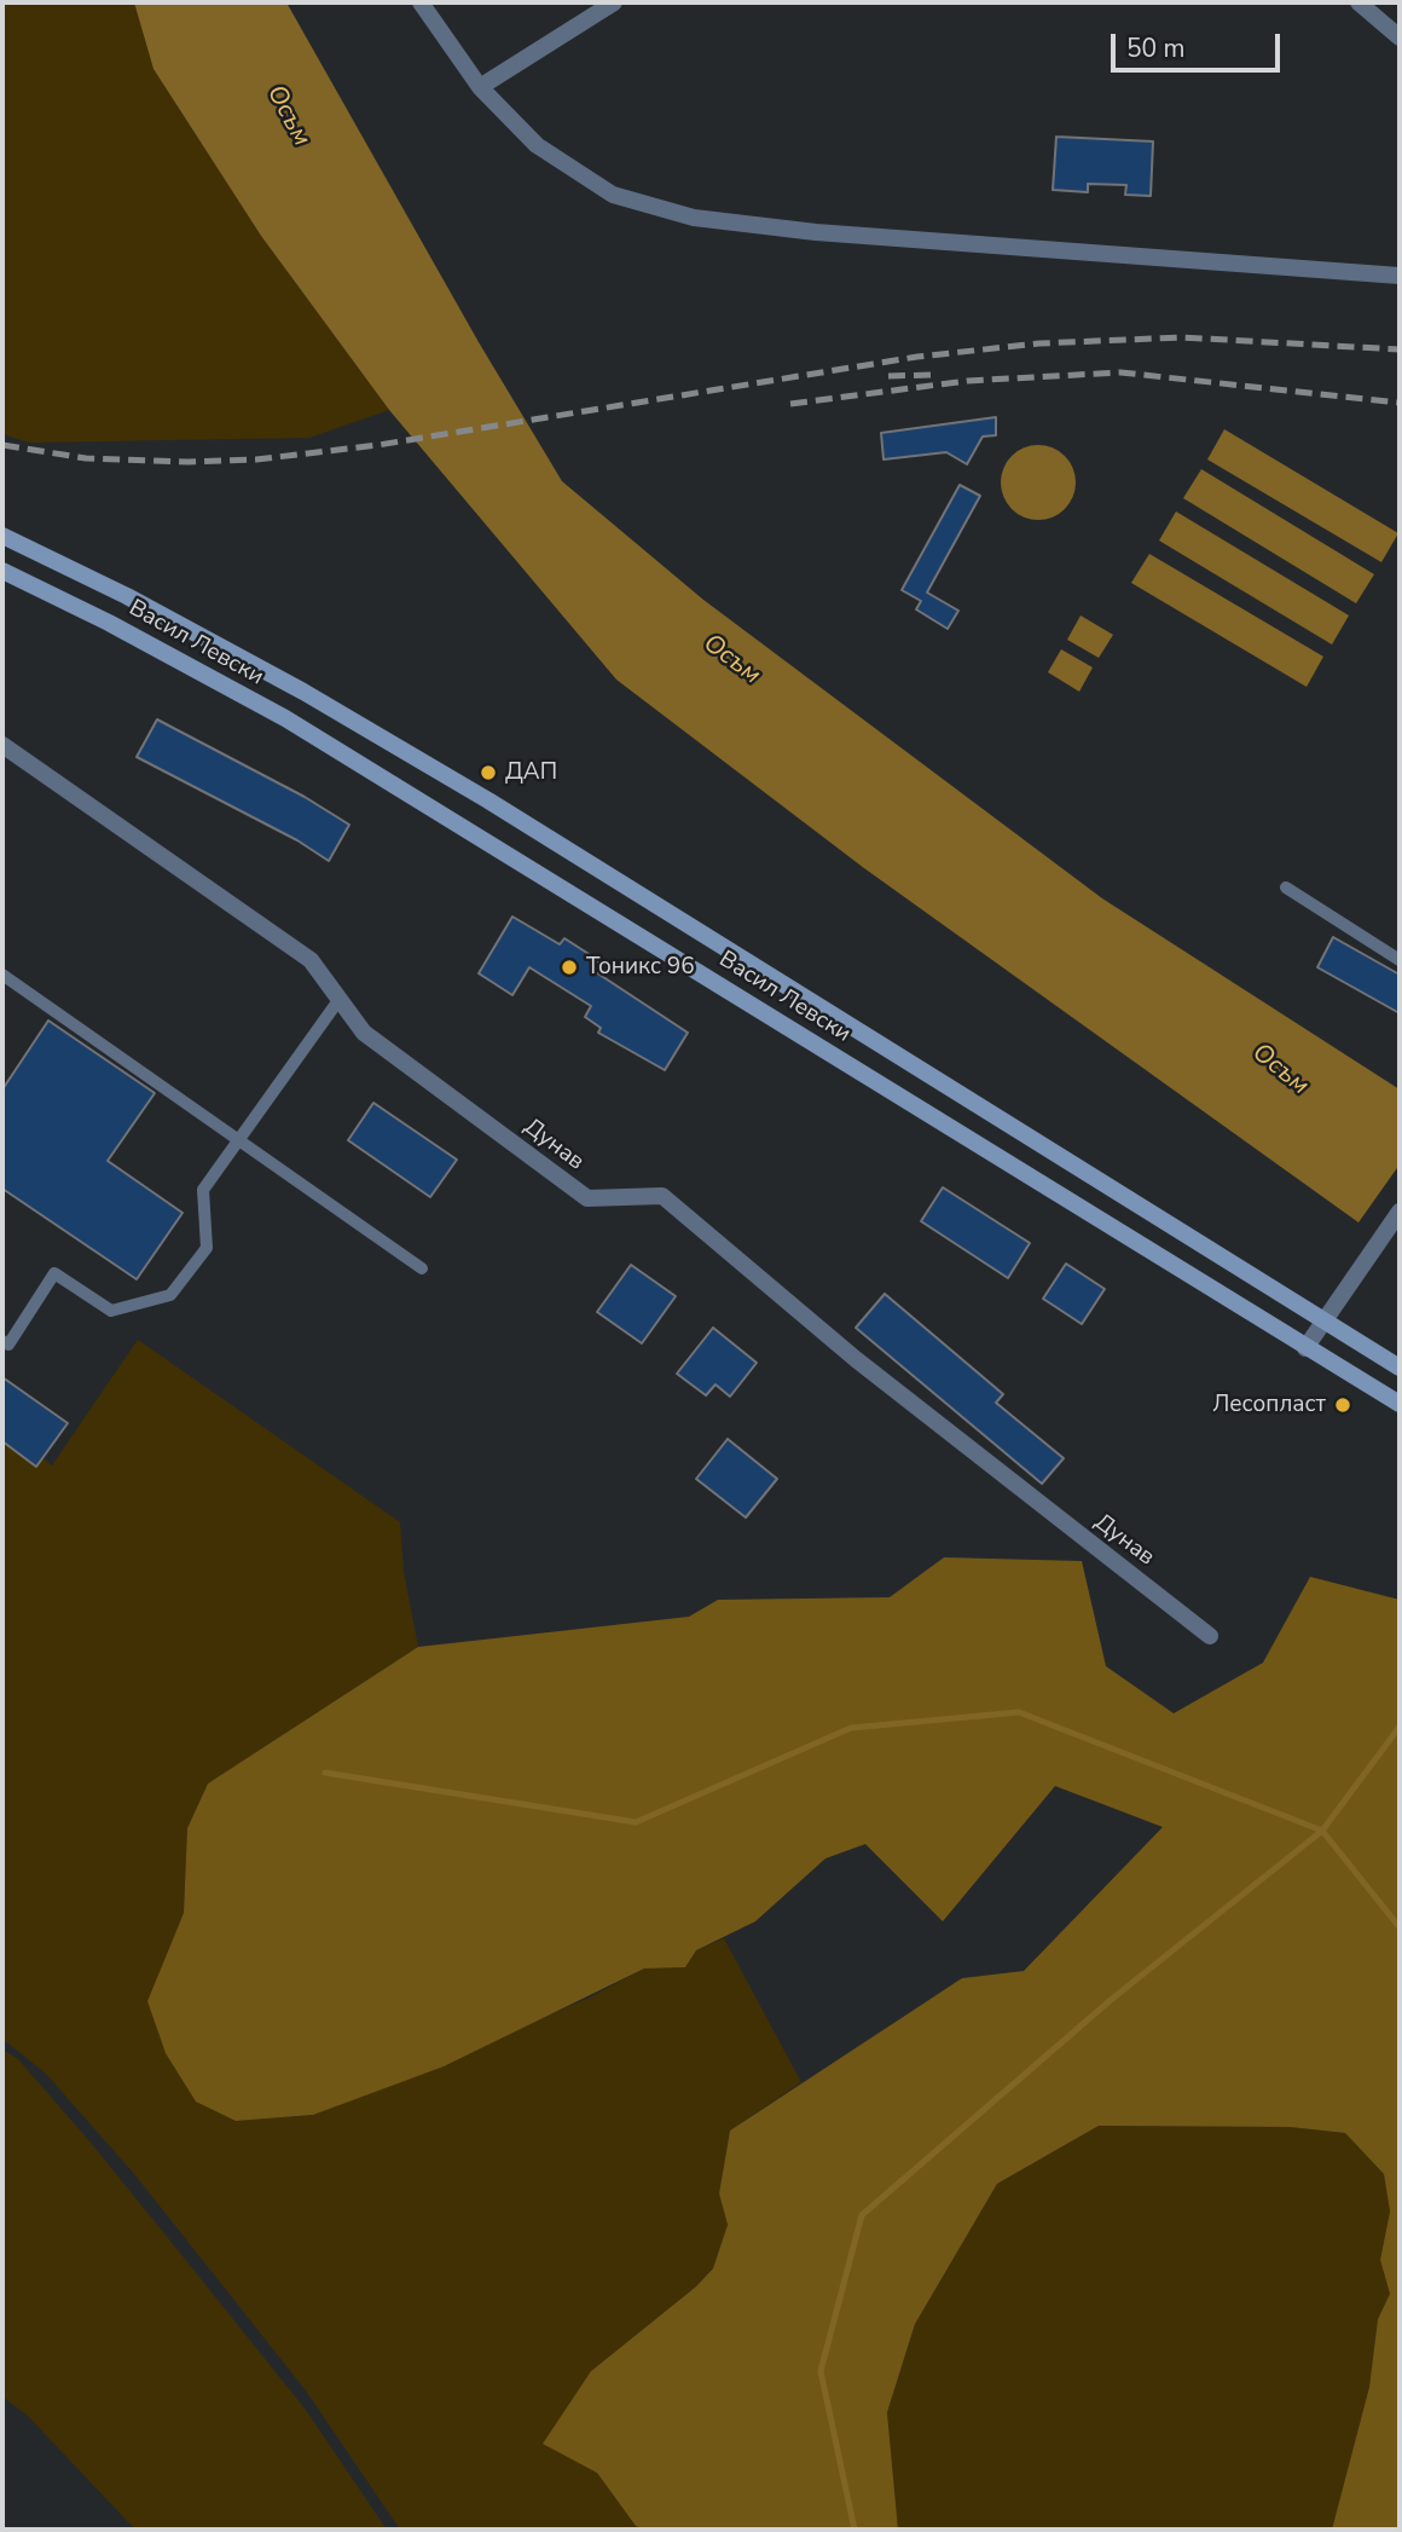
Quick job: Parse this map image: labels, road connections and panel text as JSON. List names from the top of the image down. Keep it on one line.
{"streets":{"main road":["Васил Левски"],"street":["Дунав"]},"water":["Осъм"],"places":["ДАП","Тоникс 96","Лесопласт"],"scale_bar":"50 m"}
